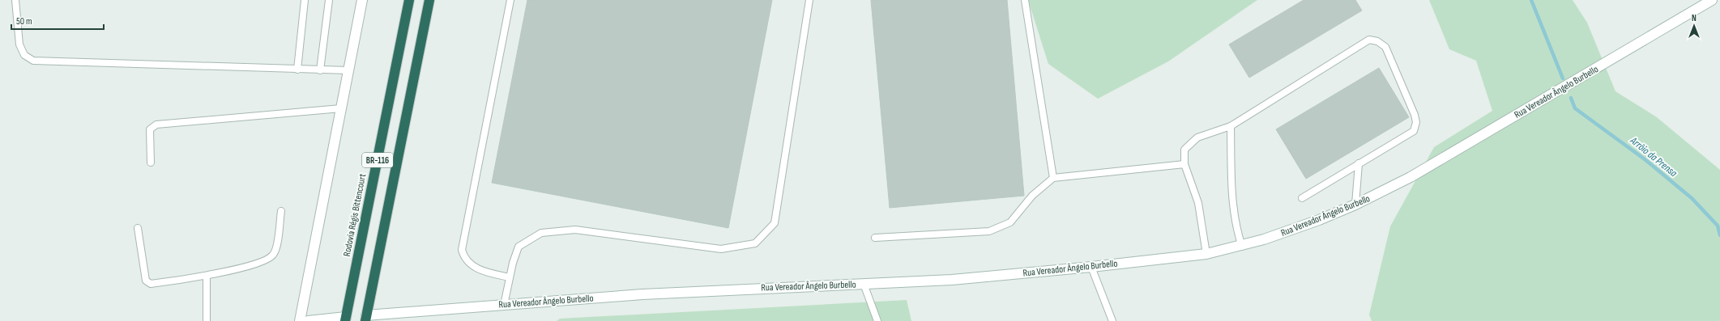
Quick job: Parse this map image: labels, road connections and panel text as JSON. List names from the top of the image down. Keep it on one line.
{"streets":{"highway":["BR-116","Rodovia Régis Bittencourt"],"main road":["Rua Vereador Ângelo Burbello"]},"crossings":[["Rua Vereador Ângelo Burbello","BR-116"]],"water":["Arrôio da Prensa"],"scale_bar":"50 m","north":"top"}
